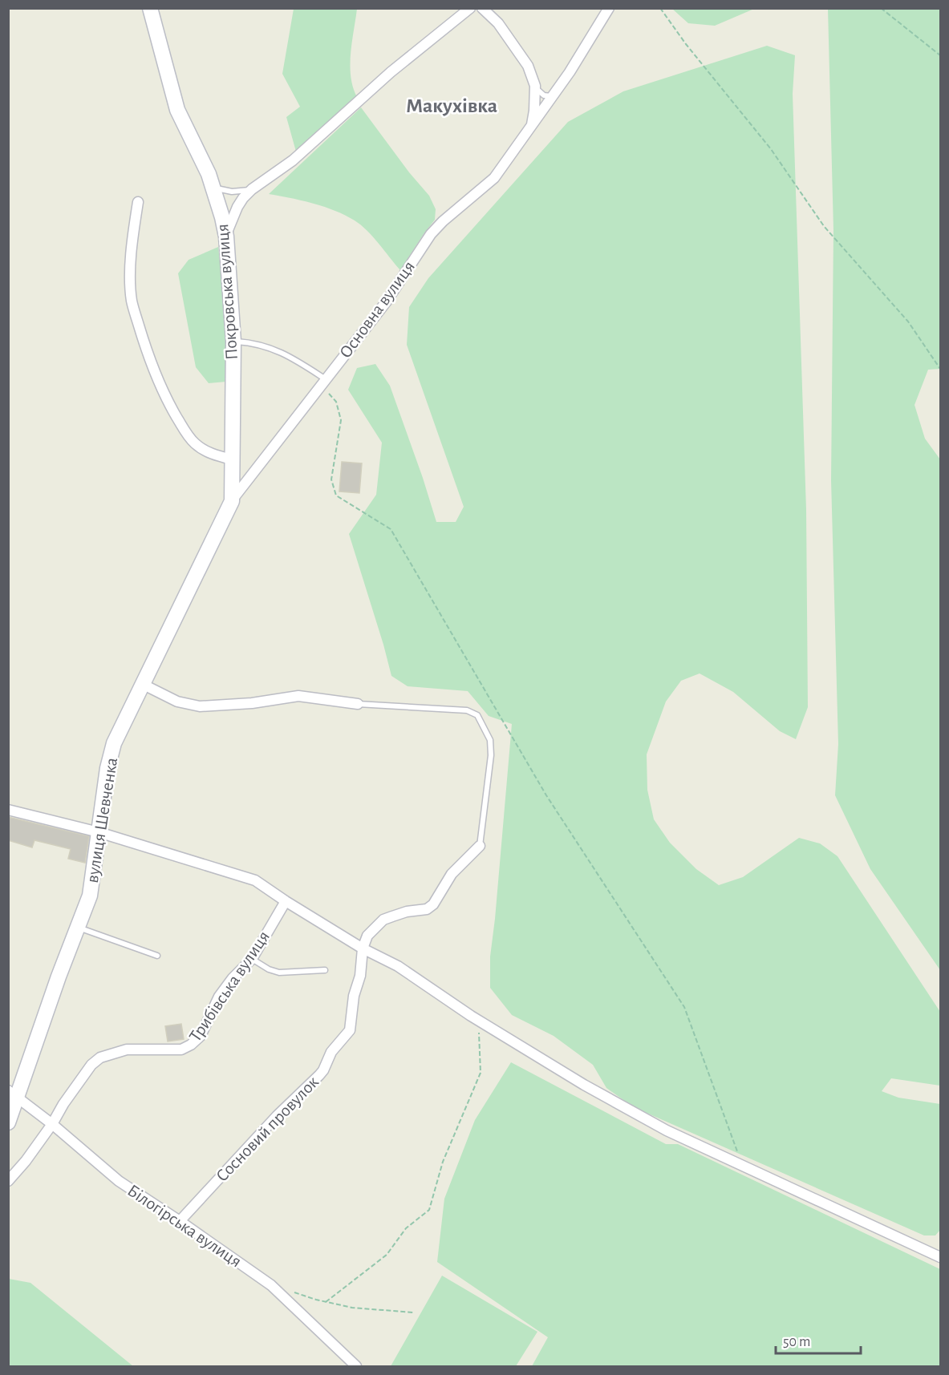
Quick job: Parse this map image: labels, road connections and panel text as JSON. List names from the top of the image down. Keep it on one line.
{"streets":{"street":["Покровська вулиця","Основна вулиця","вулиця Шевченка","Трибівська вулиця","Сосновий провулок","Білогірська вулиця"]},"crossings":[["Покровська вулиця","Основна вулиця"],["Покровська вулиця","вулиця Шевченка"],["Основна вулиця","вулиця Шевченка"],["вулиця Шевченка","Білогірська вулиця"],["Трибівська вулиця","Білогірська вулиця"],["Сосновий провулок","Білогірська вулиця"]],"districts":["Макухівка"],"scale_bar":"50 m"}
